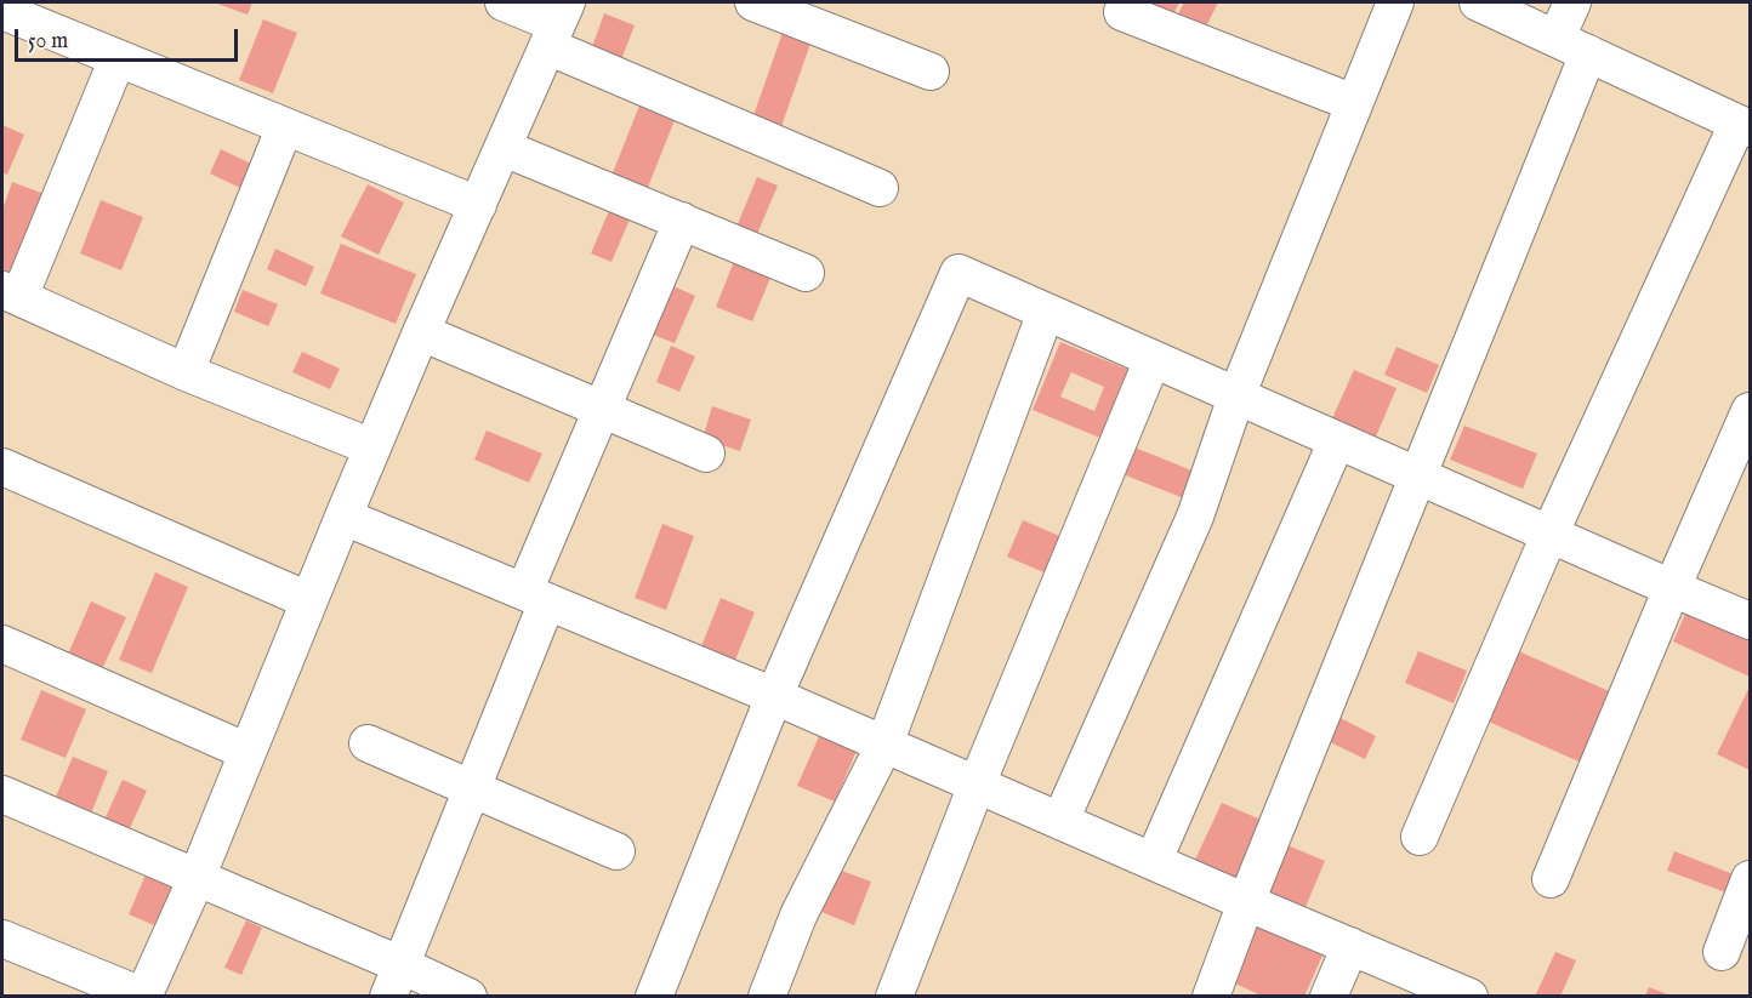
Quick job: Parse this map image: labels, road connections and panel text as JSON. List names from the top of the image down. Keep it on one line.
{"scale_bar":"50 m"}
